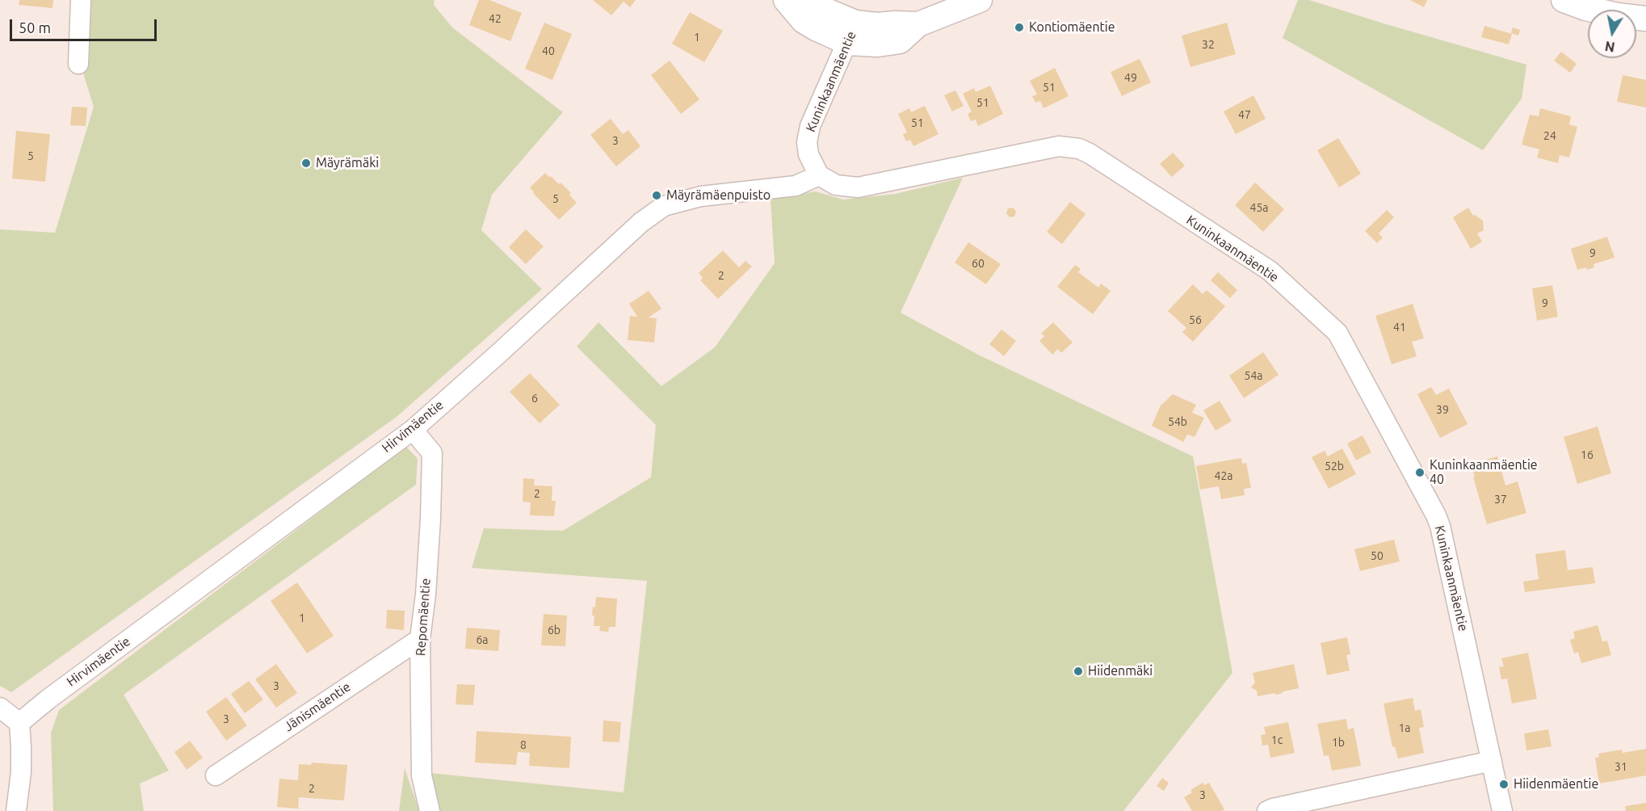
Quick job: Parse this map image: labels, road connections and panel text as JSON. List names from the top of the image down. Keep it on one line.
{"streets":{"street":["Kuninkaanmäentie","Hirvimäentie","Repomäentie","Jänismäentie"]},"crossings":[["Kuninkaanmäentie","Hirvimäentie"],["Hirvimäentie","Repomäentie"],["Repomäentie","Jänismäentie"]],"places":["Kontiomäentie","Mäyrämäki","Mäyrämäenpuisto","Kuninkaanmäentie 40","Hiidenmäki","Hiidenmäentie"],"house_numbers":["42","1","32","40","49","51","51","47","51","24","3","5","5","45a","9","60","2","9","56","41","54a","6","39","54b","16","52b","42a","2","37","50","1","6b","6a","3","3","1a","1c","1b","8","31","2","3"],"scale_bar":"50 m","north":"bottom"}
